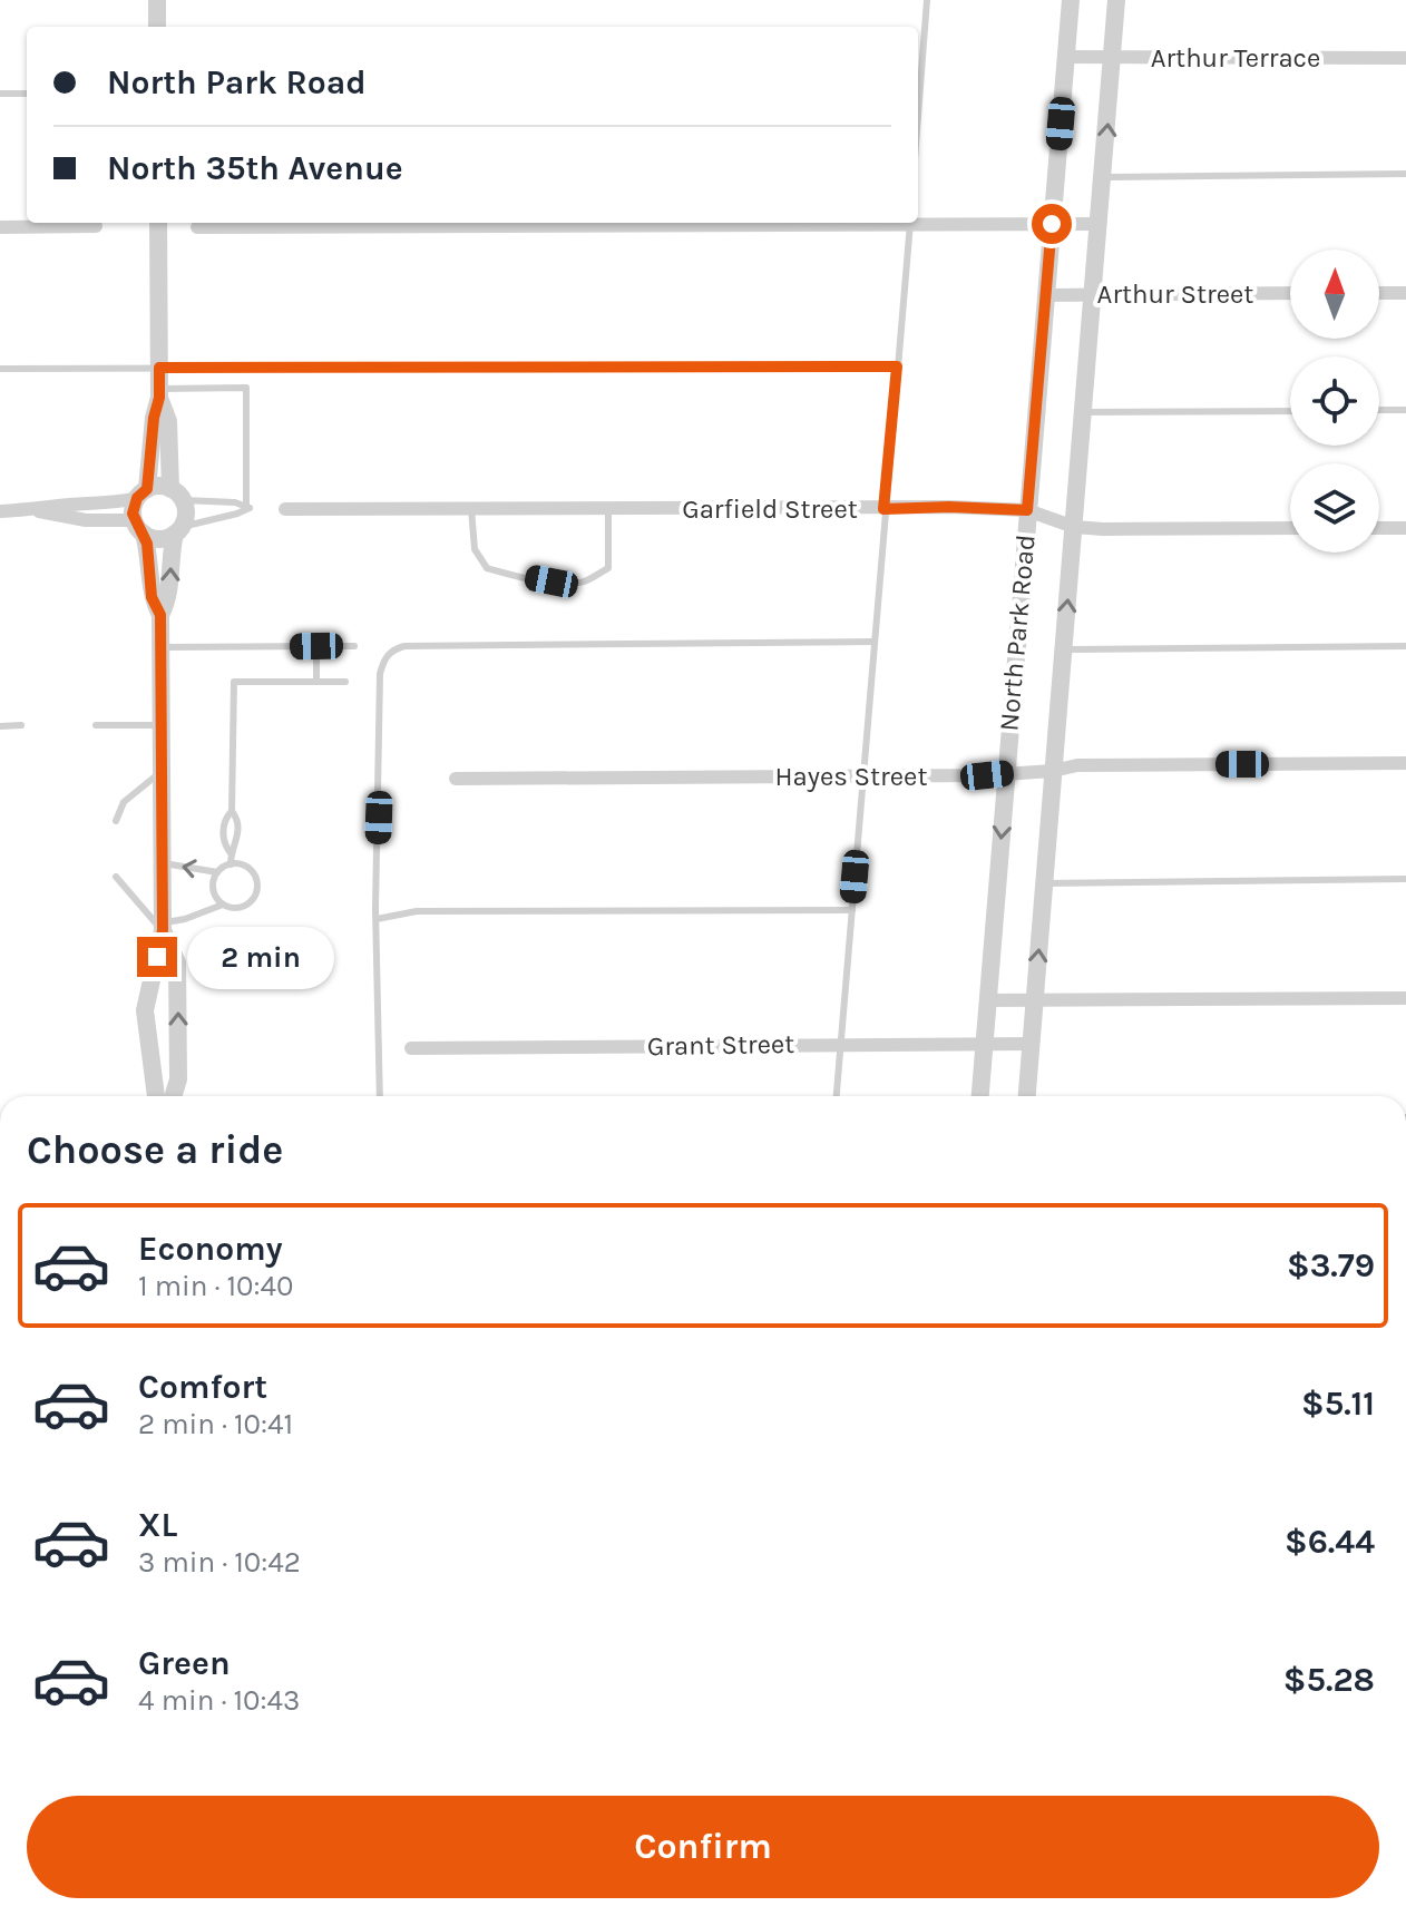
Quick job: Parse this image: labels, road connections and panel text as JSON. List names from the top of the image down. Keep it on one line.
{"streets":{"street":["Arthur Terrace","Arthur Street","Garfield Street","North Park Road","Hayes Street","Grant Street"]},"crossings":[["Arthur Terrace","North Park Road"],["Arthur Street","North Park Road"],["Garfield Street","North Park Road"],["North Park Road","Hayes Street"],["North Park Road","Grant Street"]],"north":"top","page":{"banner":["North Park Road","North 35th Avenue"],"bubble":"2 min","heading":"Choose a ride","list":[{"name":"Economy","note":"1 min · 10:40","value":"$3.79"},{"name":"Comfort","note":"2 min · 10:41","value":"$5.11"},{"name":"XL","note":"3 min · 10:42","value":"$6.44"},{"name":"Green","note":"4 min · 10:43","value":"$5.28"}],"buttons":"Confirm"}}
